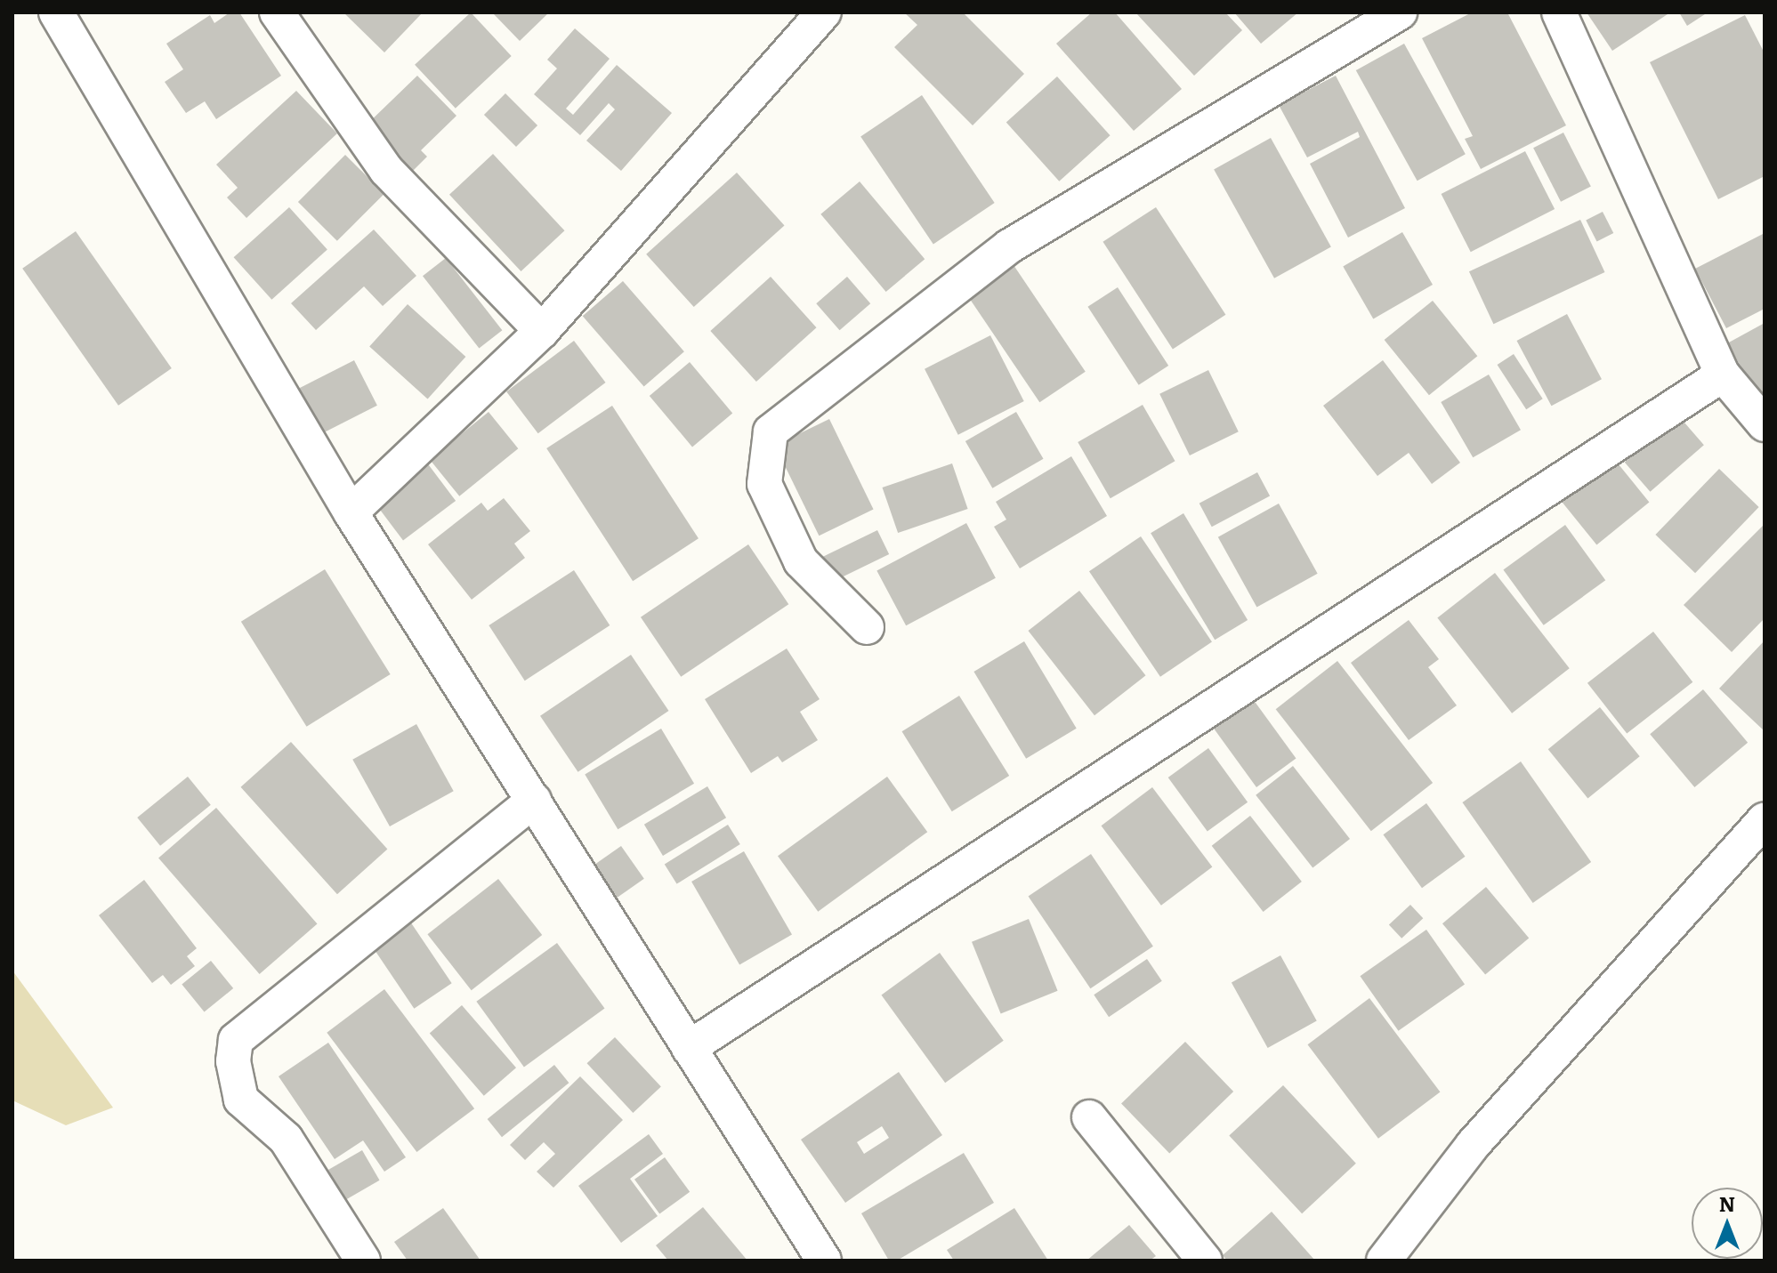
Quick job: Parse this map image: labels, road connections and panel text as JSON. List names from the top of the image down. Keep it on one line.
{"north":"top"}
